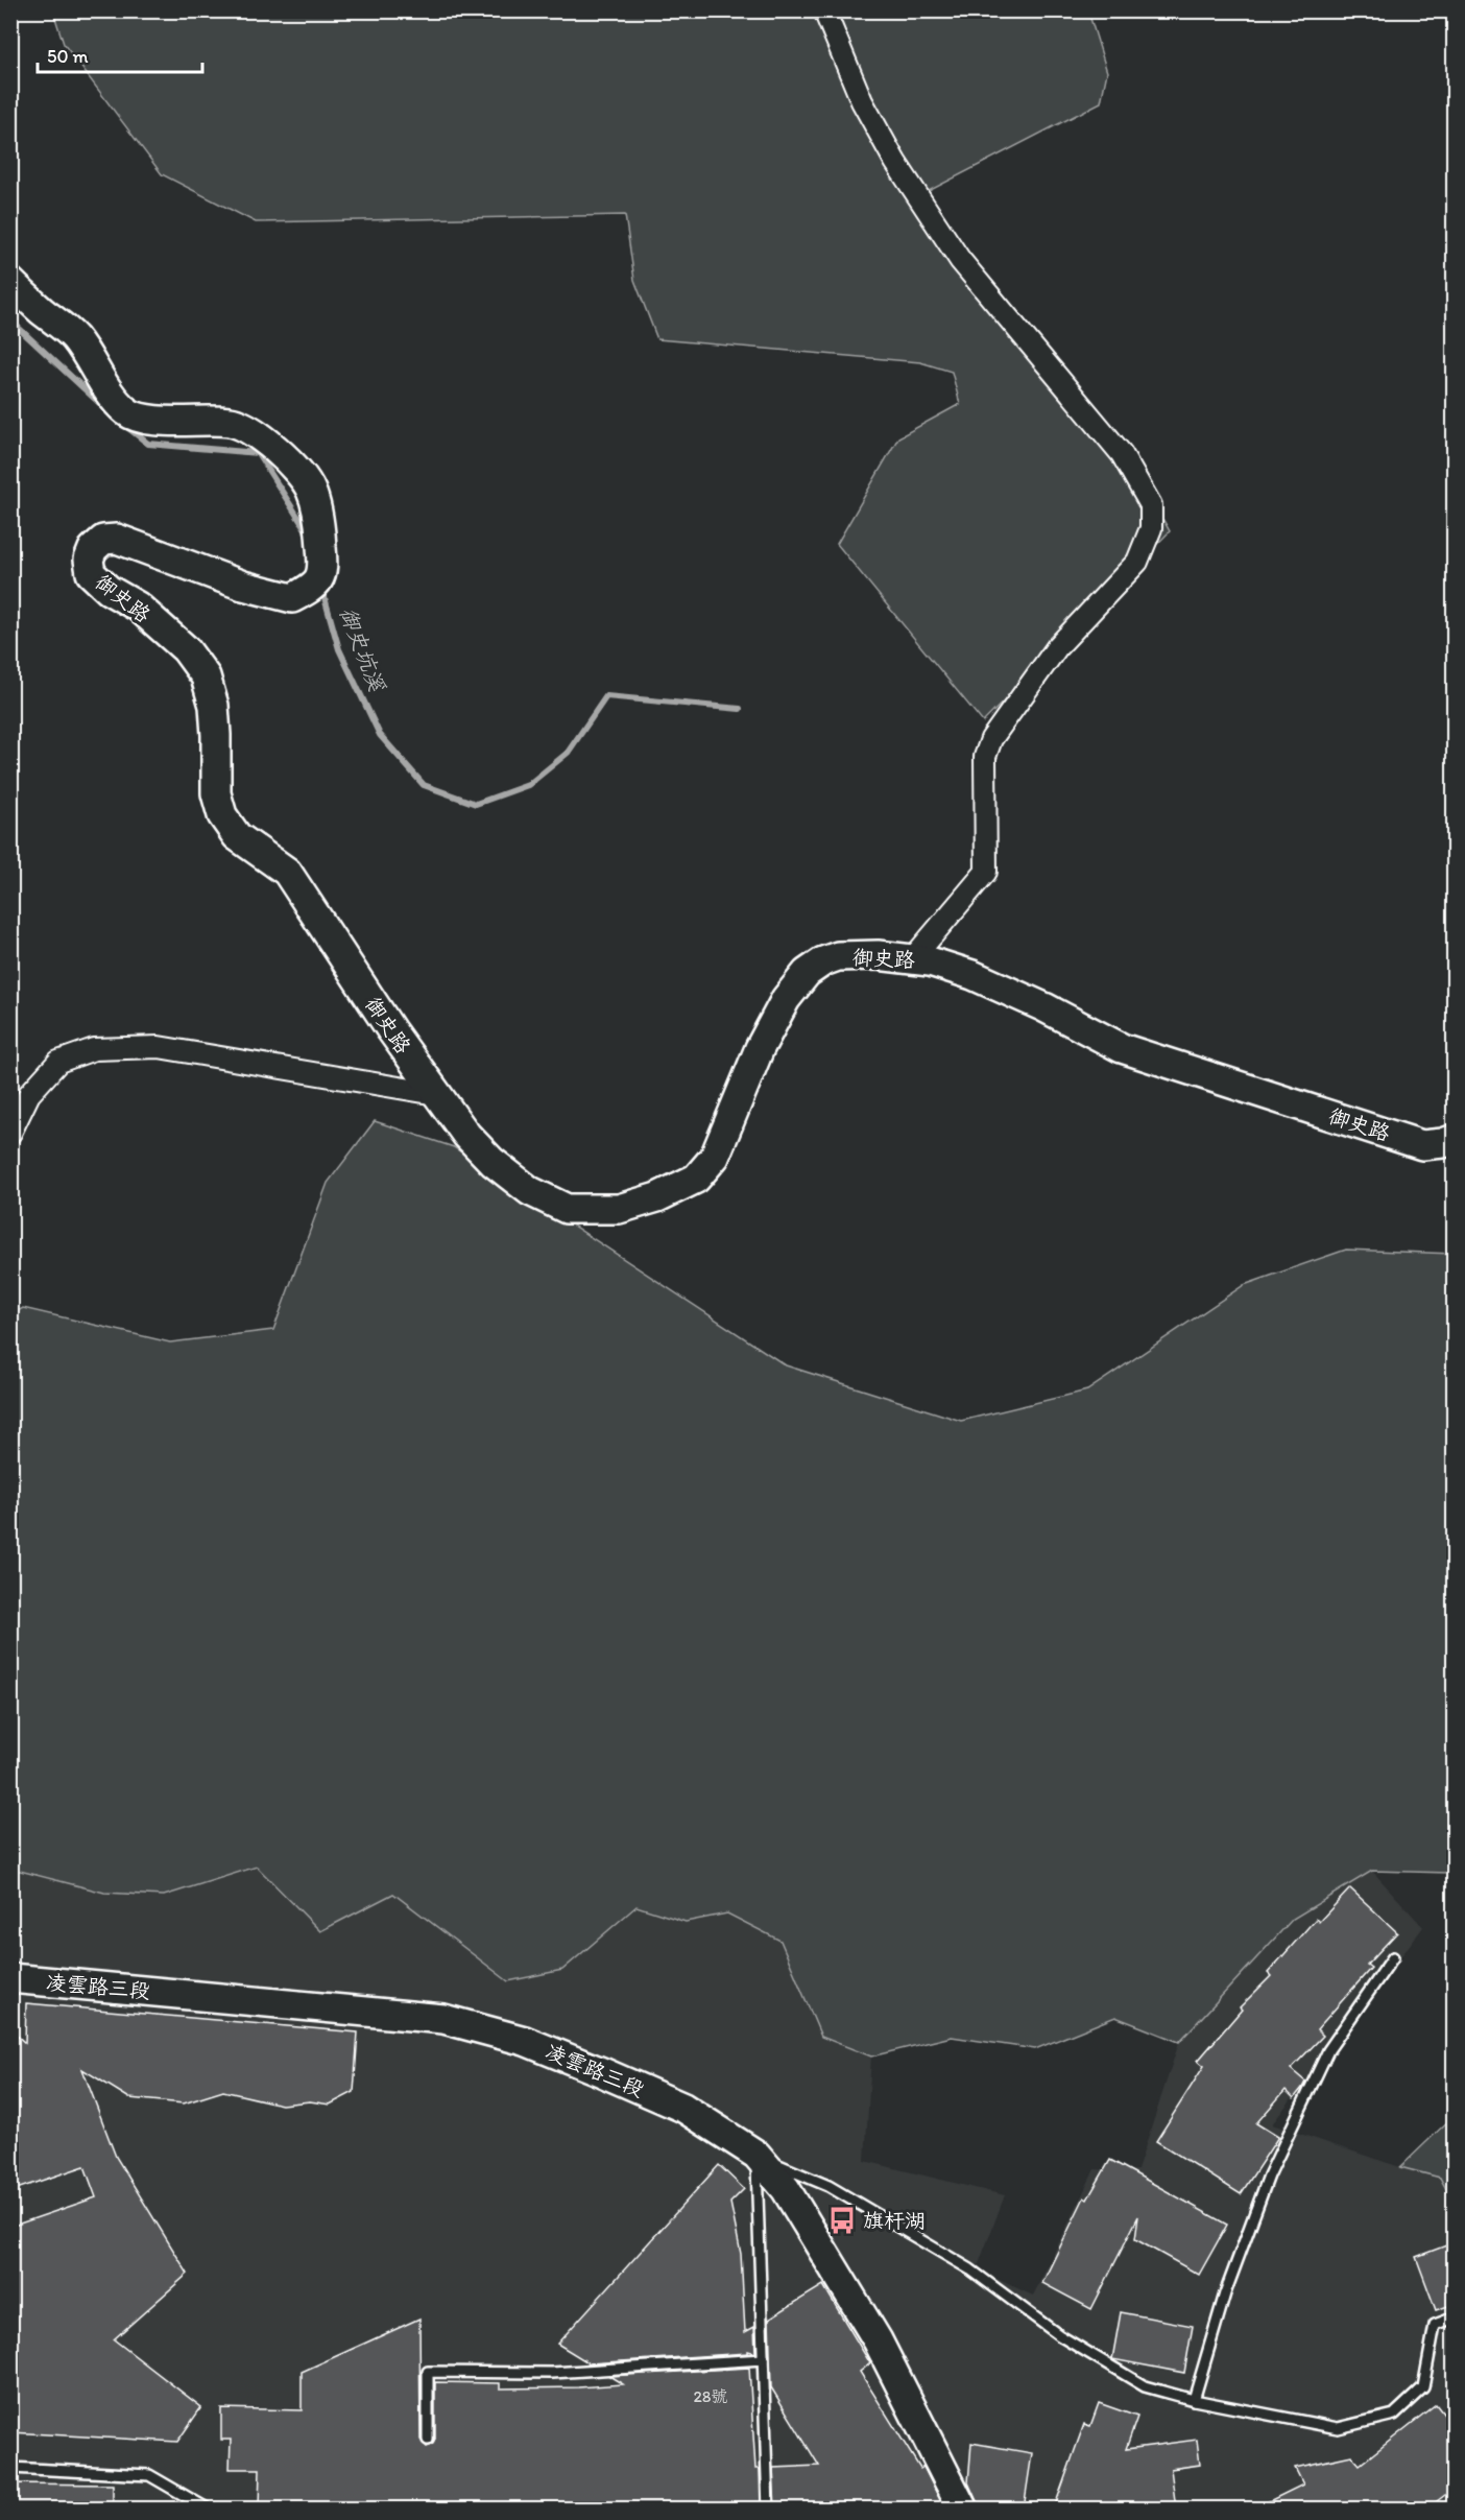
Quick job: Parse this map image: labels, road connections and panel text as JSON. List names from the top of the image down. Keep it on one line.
{"streets":{"street":["御史路","凌雲路三段"]},"water":["御史坑溪"],"places":{"bus stop":["旗杆湖"]},"house_numbers":["28號"],"scale_bar":"50 m"}
